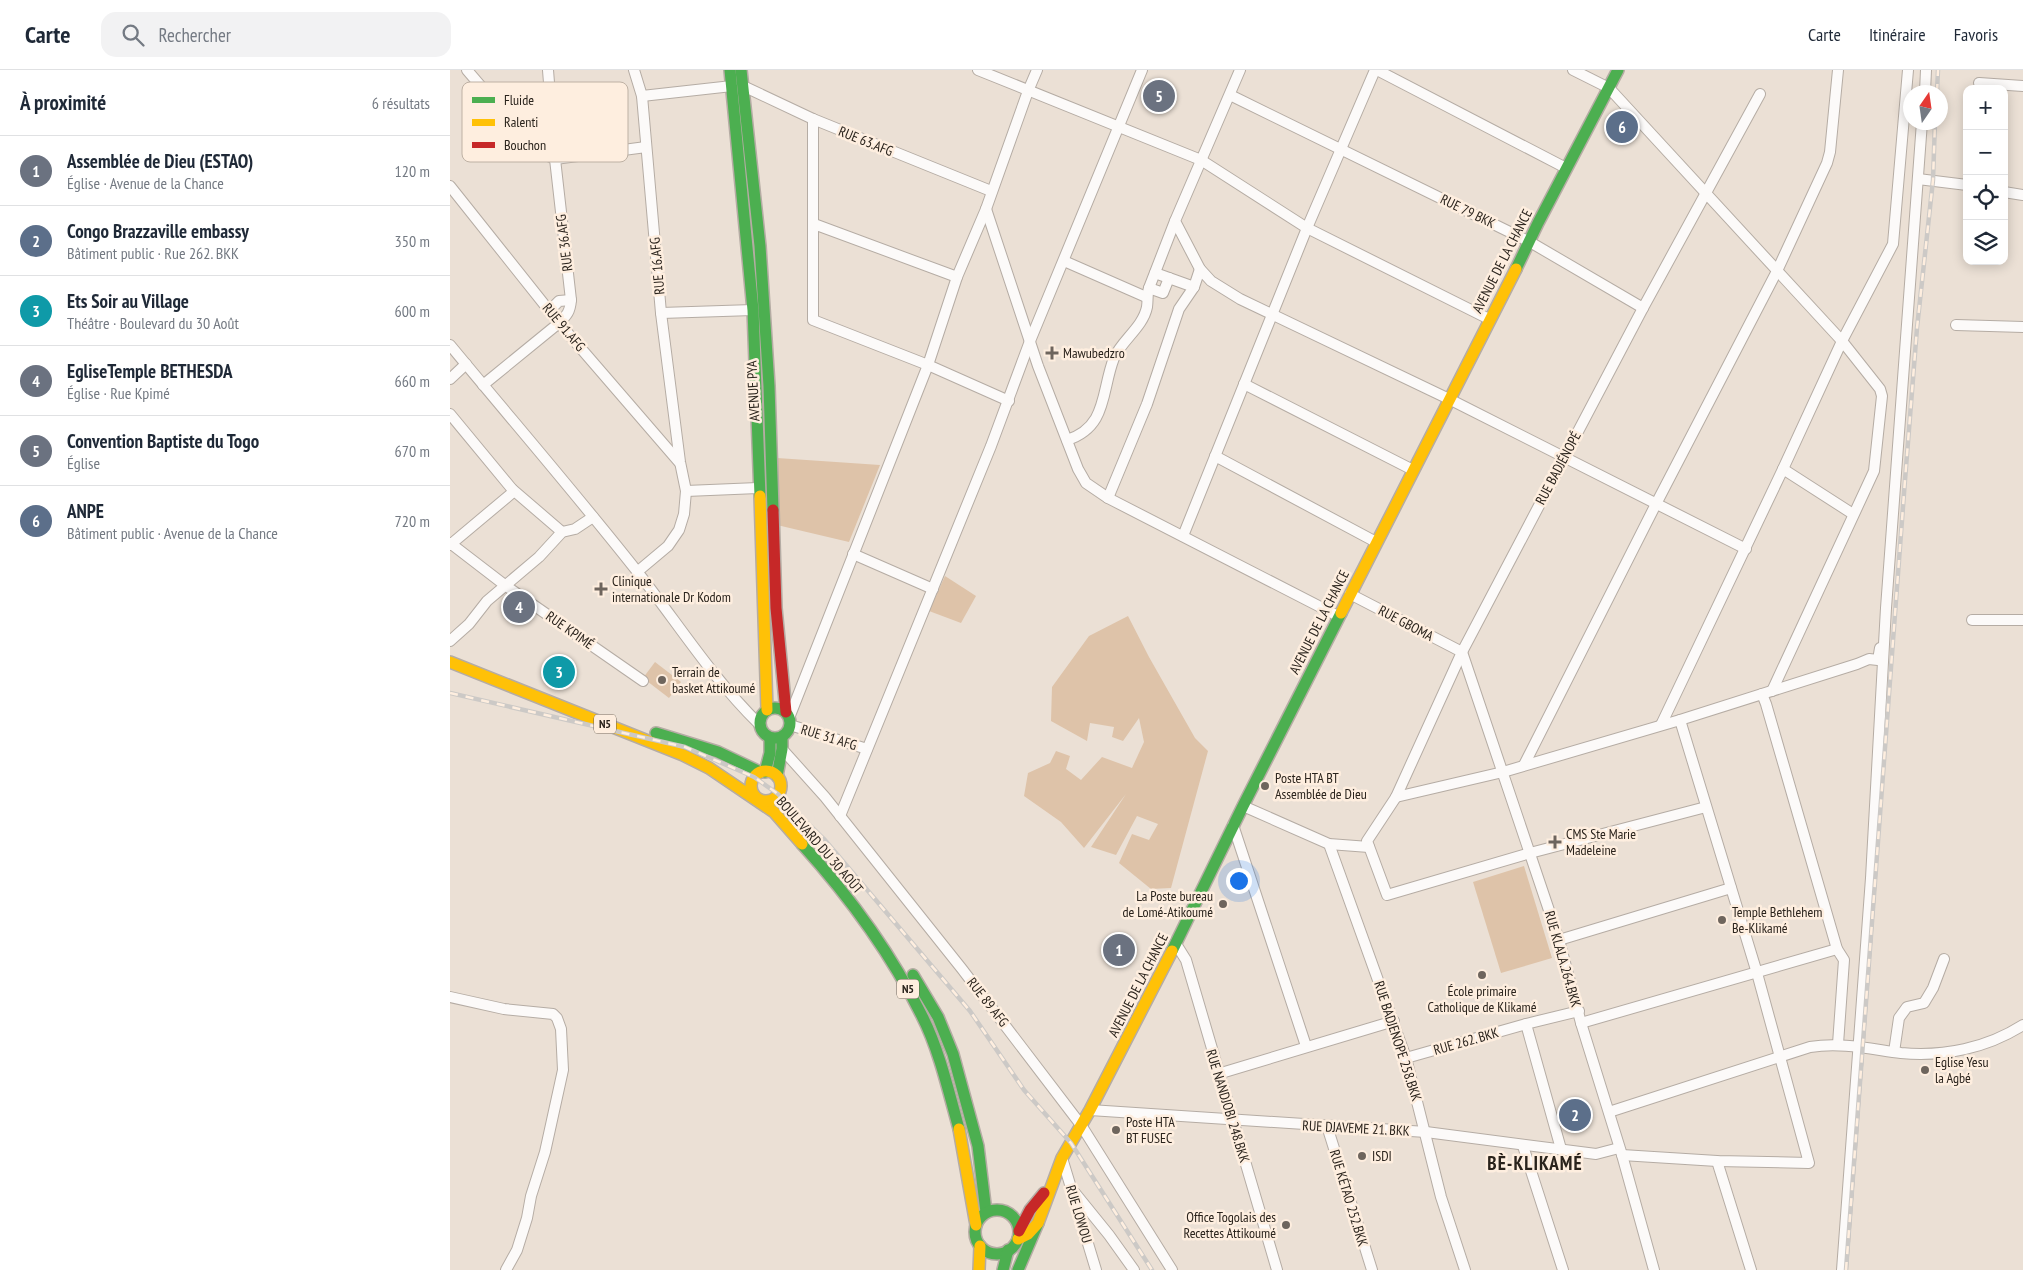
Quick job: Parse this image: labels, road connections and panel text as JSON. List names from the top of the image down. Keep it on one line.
{"streets":{"main road":["AVENUE DE LA CHANCE","AVENUE PYA","N5","BOULEVARD DU 30 AOÛT"],"street":["RUE 63.AFG","RUE 79 BKK","RUE 36.AFG","RUE 16.AFG","RUE 91.AFG","RUE BADJÉNOPÉ","RUE GBOMA","RUE KPIMÉ","RUE 31 AFG","RUE KLALA.264.BKK","RUE 89 AFG","RUE BADJENOPE 258.BKK","RUE 262. BKK","RUE NANDJOBI 248.BKK","RUE DJAVEME 21. BKK","RUE KÉTAO 252.BKK","RUE LOWOU"]},"crossings":[["RUE 63.AFG","AVENUE PYA"],["RUE 79 BKK","AVENUE DE LA CHANCE"],["RUE 79 BKK","RUE BADJÉNOPÉ"],["AVENUE DE LA CHANCE","RUE GBOMA"],["AVENUE DE LA CHANCE","BOULEVARD DU 30 AOÛT"],["AVENUE DE LA CHANCE","RUE 89 AFG"],["AVENUE DE LA CHANCE","RUE NANDJOBI 248.BKK"],["AVENUE DE LA CHANCE","RUE DJAVEME 21. BKK"],["AVENUE DE LA CHANCE","RUE LOWOU"],["RUE 16.AFG","RUE 91.AFG"],["AVENUE PYA","RUE 31 AFG"],["RUE BADJÉNOPÉ","RUE GBOMA"],["RUE BADJÉNOPÉ","RUE KLALA.264.BKK"],["RUE GBOMA","RUE KLALA.264.BKK"],["N5","BOULEVARD DU 30 AOÛT"],["RUE KLALA.264.BKK","RUE 262. BKK"],["RUE KLALA.264.BKK","RUE DJAVEME 21. BKK"],["RUE BADJENOPE 258.BKK","RUE 262. BKK"],["RUE BADJENOPE 258.BKK","RUE DJAVEME 21. BKK"],["RUE NANDJOBI 248.BKK","RUE DJAVEME 21. BKK"],["RUE DJAVEME 21. BKK","RUE KÉTAO 252.BKK"]],"districts":["BÈ-KLIKAMÉ"],"places":{"health":["Mawubedzro","Clinique internationale Dr Kodom","CMS Ste Marie Madeleine"],"other":["Terrain de basket Attikoumé","Poste HTA BT Assemblée de Dieu","La Poste bureau de Lomé-Atikoumé","Temple Bethlehem Be-Klikamé","École primaire Catholique de Klikamé","Eglise Yesu la Agbé","Poste HTA BT FUSEC","ISDI","Office Togolais des Recettes Attikoumé"]},"legend":["Fluide","Ralenti","Bouchon"],"north":"top","page":{"header":"Carte","search":"Rechercher","nav":["Carte","Itinéraire","Favoris"],"heading":["À proximité","6 résultats"],"pins":["5","6","4","3","1","2"],"map_buttons":["+","−"],"list":[{"mark":"1","name":"Assemblée de Dieu (ESTAO)","note":"Église · Avenue de la Chance","value":"120 m"},{"mark":"2","name":"Congo Brazzaville embassy","note":"Bâtiment public · Rue 262. BKK","value":"350 m"},{"mark":"3","name":"Ets Soir au Village","note":"Théâtre · Boulevard du 30 Août","value":"600 m"},{"mark":"4","name":"EgliseTemple BETHESDA","note":"Église · Rue Kpimé","value":"660 m"},{"mark":"5","name":"Convention Baptiste du Togo","note":"Église","value":"670 m"},{"mark":"6","name":"ANPE","note":"Bâtiment public · Avenue de la Chance","value":"720 m"}]}}
